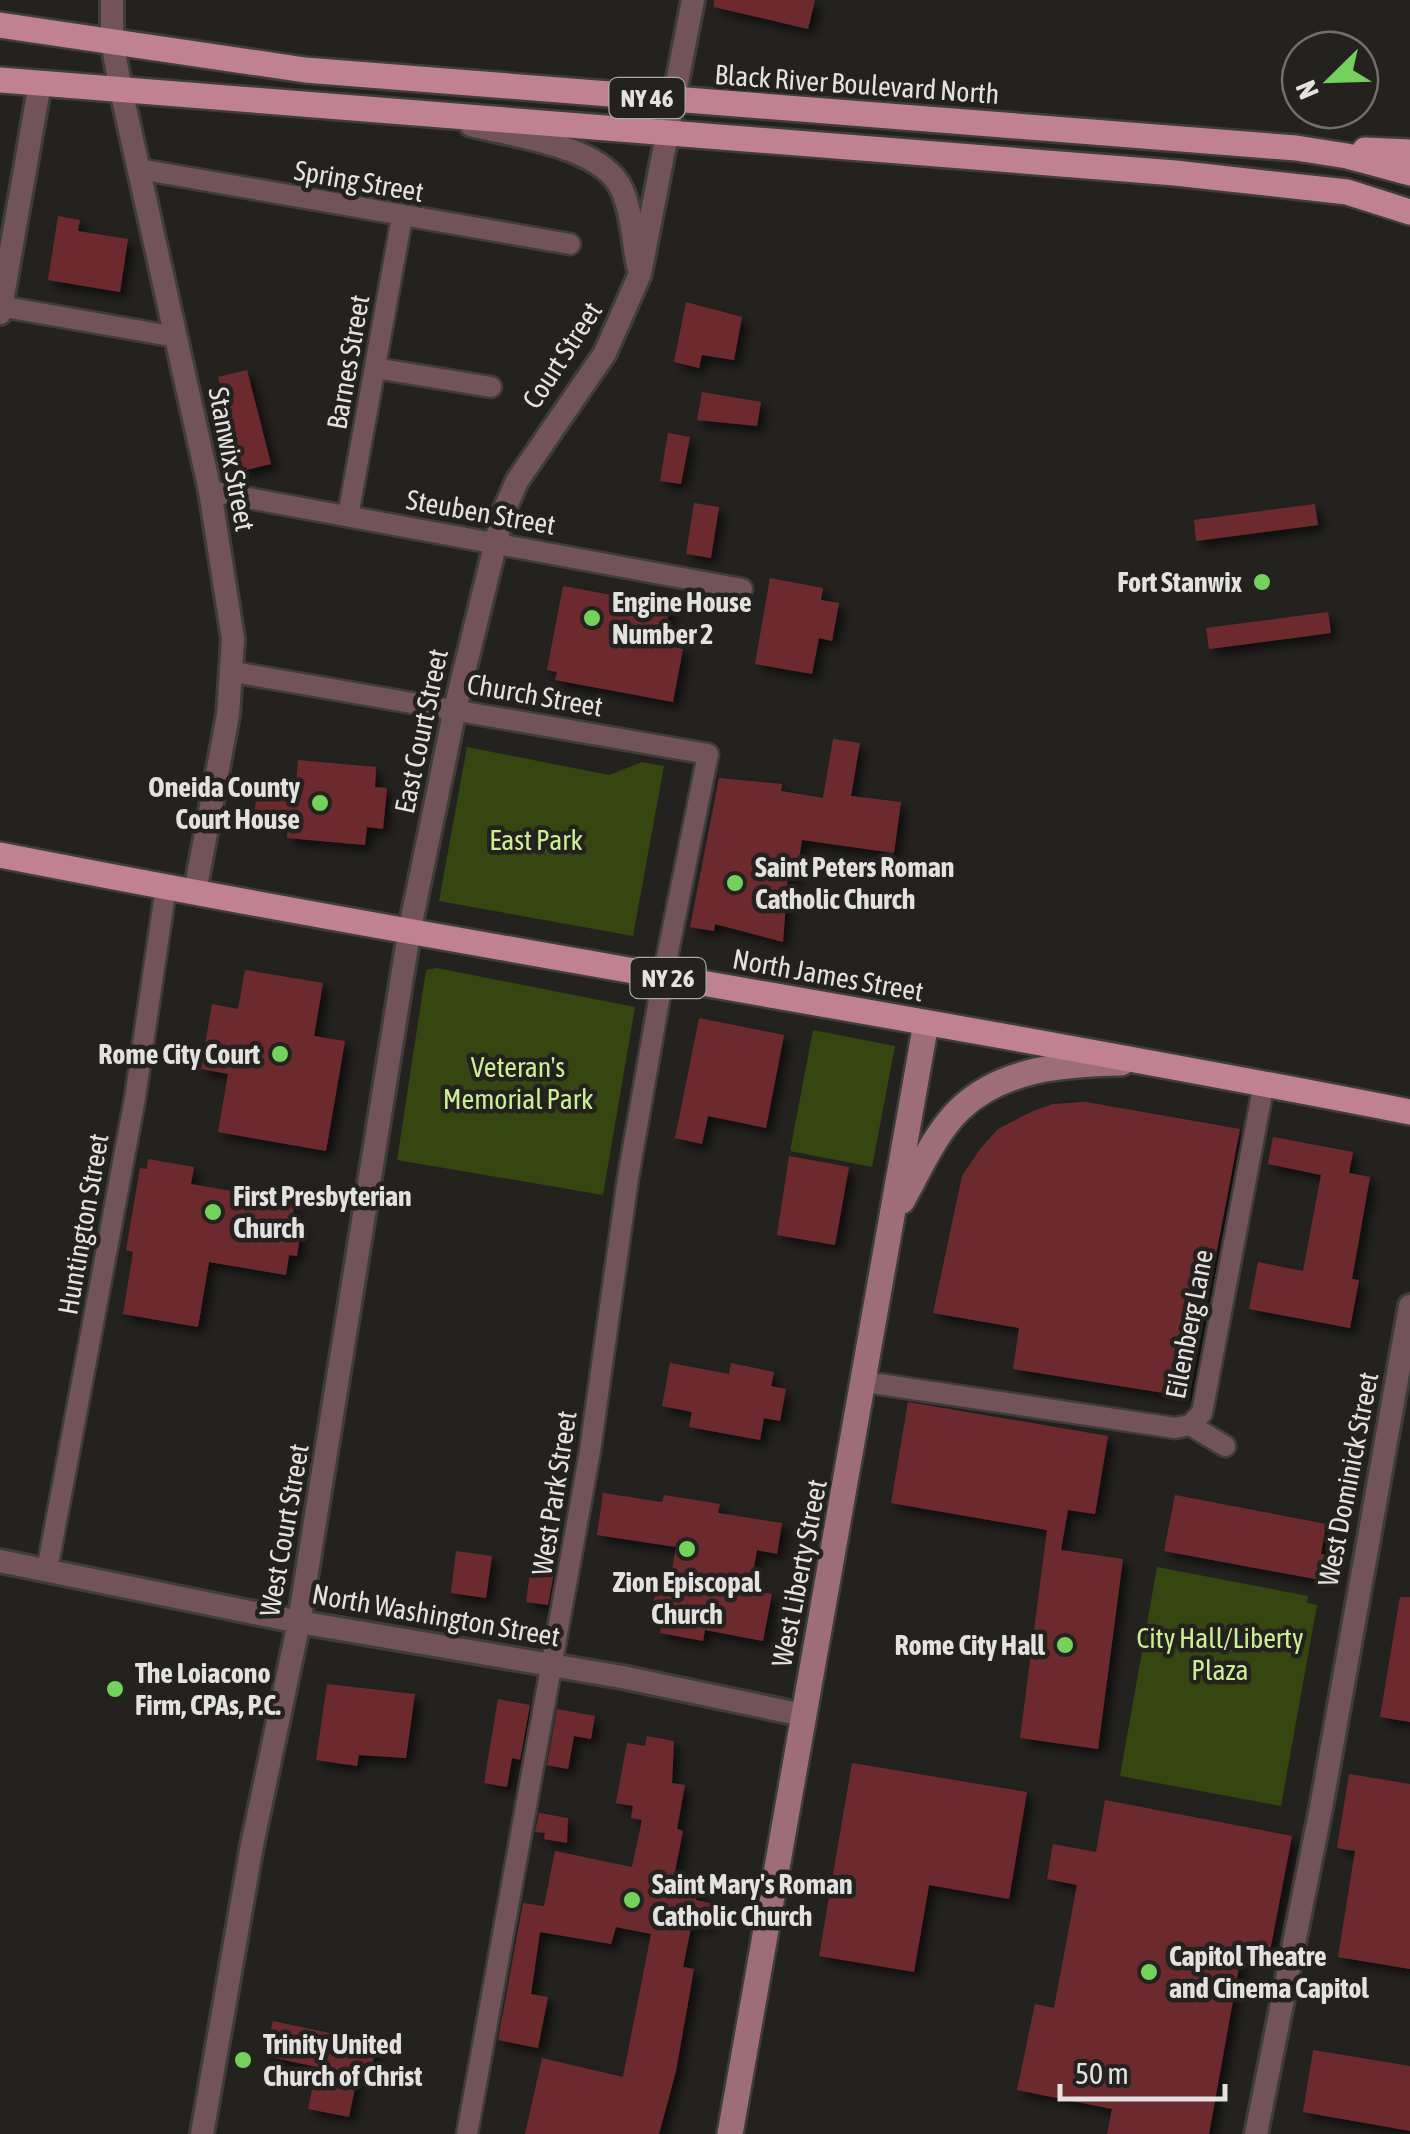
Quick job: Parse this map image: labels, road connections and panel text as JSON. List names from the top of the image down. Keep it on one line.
{"streets":{"main road":["Black River Boulevard North","NY 46","North James Street","NY 26","West Liberty Street"],"street":["Spring Street","Court Street","Barnes Street","Stanwix Street","Steuben Street","Church Street","East Court Street","Huntington Street","Eilenberg Lane","West Dominick Street","West Park Street","West Court Street","North Washington Street"]},"crossings":[["Black River Boulevard North","Court Street"],["Black River Boulevard North","Stanwix Street"],["NY 46","Court Street"],["NY 46","Stanwix Street"],["Spring Street","Barnes Street"],["Spring Street","Stanwix Street"],["Court Street","Steuben Street"],["Court Street","East Court Street"],["Barnes Street","Steuben Street"],["Stanwix Street","Steuben Street"],["Stanwix Street","Church Street"],["Stanwix Street","North James Street"],["Steuben Street","East Court Street"],["Church Street","East Court Street"],["Church Street","West Park Street"],["East Court Street","North James Street"],["East Court Street","West Court Street"],["North James Street","Huntington Street"],["North James Street","Eilenberg Lane"],["North James Street","West Park Street"],["North James Street","West Court Street"],["North James Street","West Liberty Street"],["Huntington Street","North Washington Street"],["Eilenberg Lane","West Liberty Street"],["West Park Street","North Washington Street"],["West Court Street","North Washington Street"],["West Liberty Street","North Washington Street"]],"parks":["East Park","Veteran's Memorial Park","City Hall/Liberty Plaza"],"places":["Fort Stanwix","Engine House Number 2","Oneida County Court House","Saint Peters Roman Catholic Church","Rome City Court","First Presbyterian Church","Zion Episcopal Church","Rome City Hall","The Loiacono Firm, CPAs, P.C.","Saint Mary's Roman Catholic Church","Capitol Theatre and Cinema Capitol","Trinity United Church of Christ"],"scale_bar":"50 m","north":"bottom left"}
